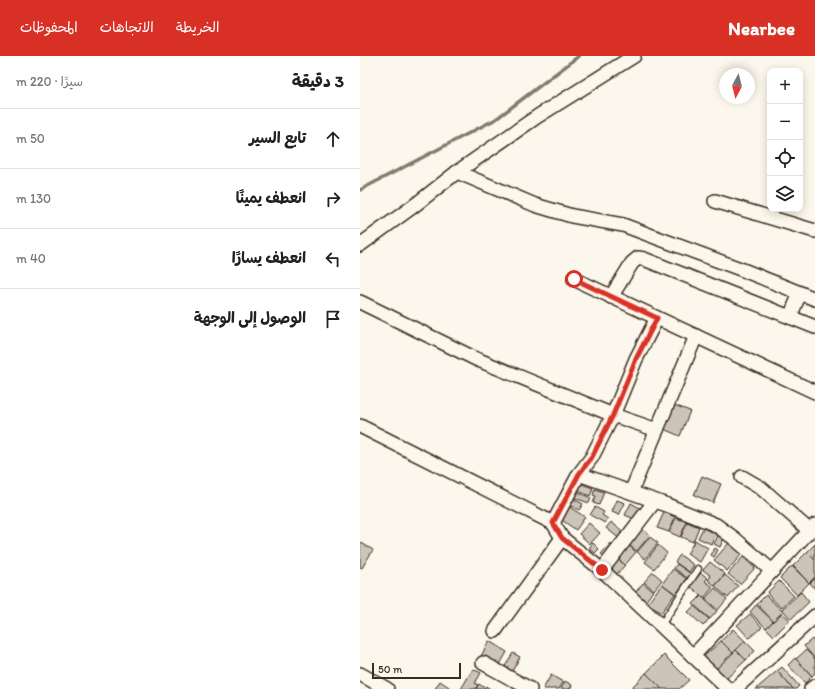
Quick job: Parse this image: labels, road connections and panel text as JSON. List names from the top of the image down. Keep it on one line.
{"scale_bar":"50 m","north":"bottom","page":{"header":"Nearbee","nav":["الخريطة","الاتجاهات","المحفوظات"],"heading":["3 دقيقة","سيرًا · 220 m"],"map_buttons":["+","−"],"list":[["تابع السير","50 m"],["انعطف يمينًا","130 m"],["انعطف يسارًا","40 m"],"الوصول إلى الوجهة"],"scale":"50 m"}}
